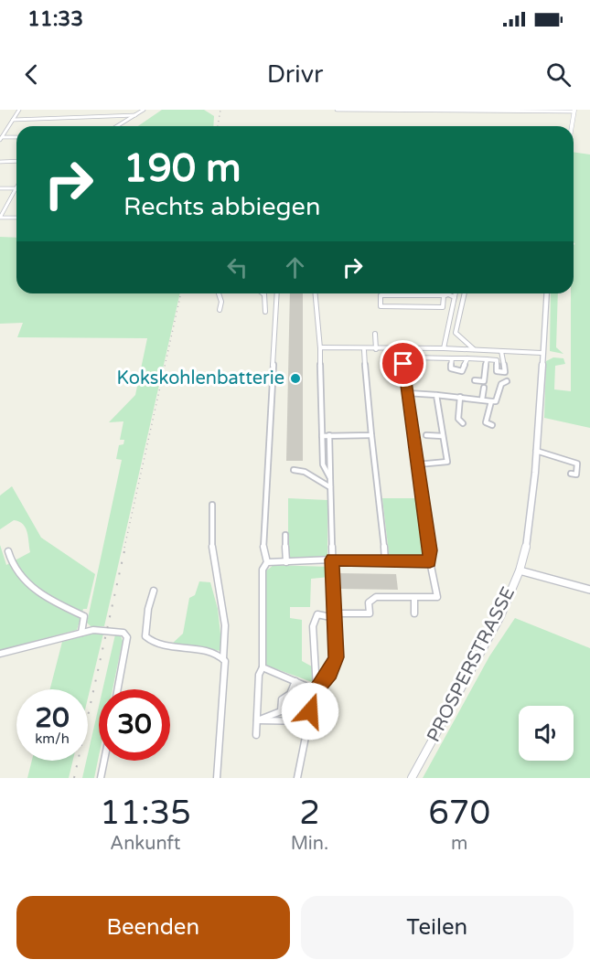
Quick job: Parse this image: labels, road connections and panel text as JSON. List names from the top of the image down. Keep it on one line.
{"streets":{"main road":["PROSPERSTRASSE"]},"places":["Kokskohlenbatterie"],"page":{"status":"11:33","header":"Drivr","turn":["190 m","Rechts abbiegen"],"speed":"20 km/h","limit":"30","eta":["11:35","Ankunft","2","Min.","670","m"],"buttons":["Beenden","Teilen"]}}
